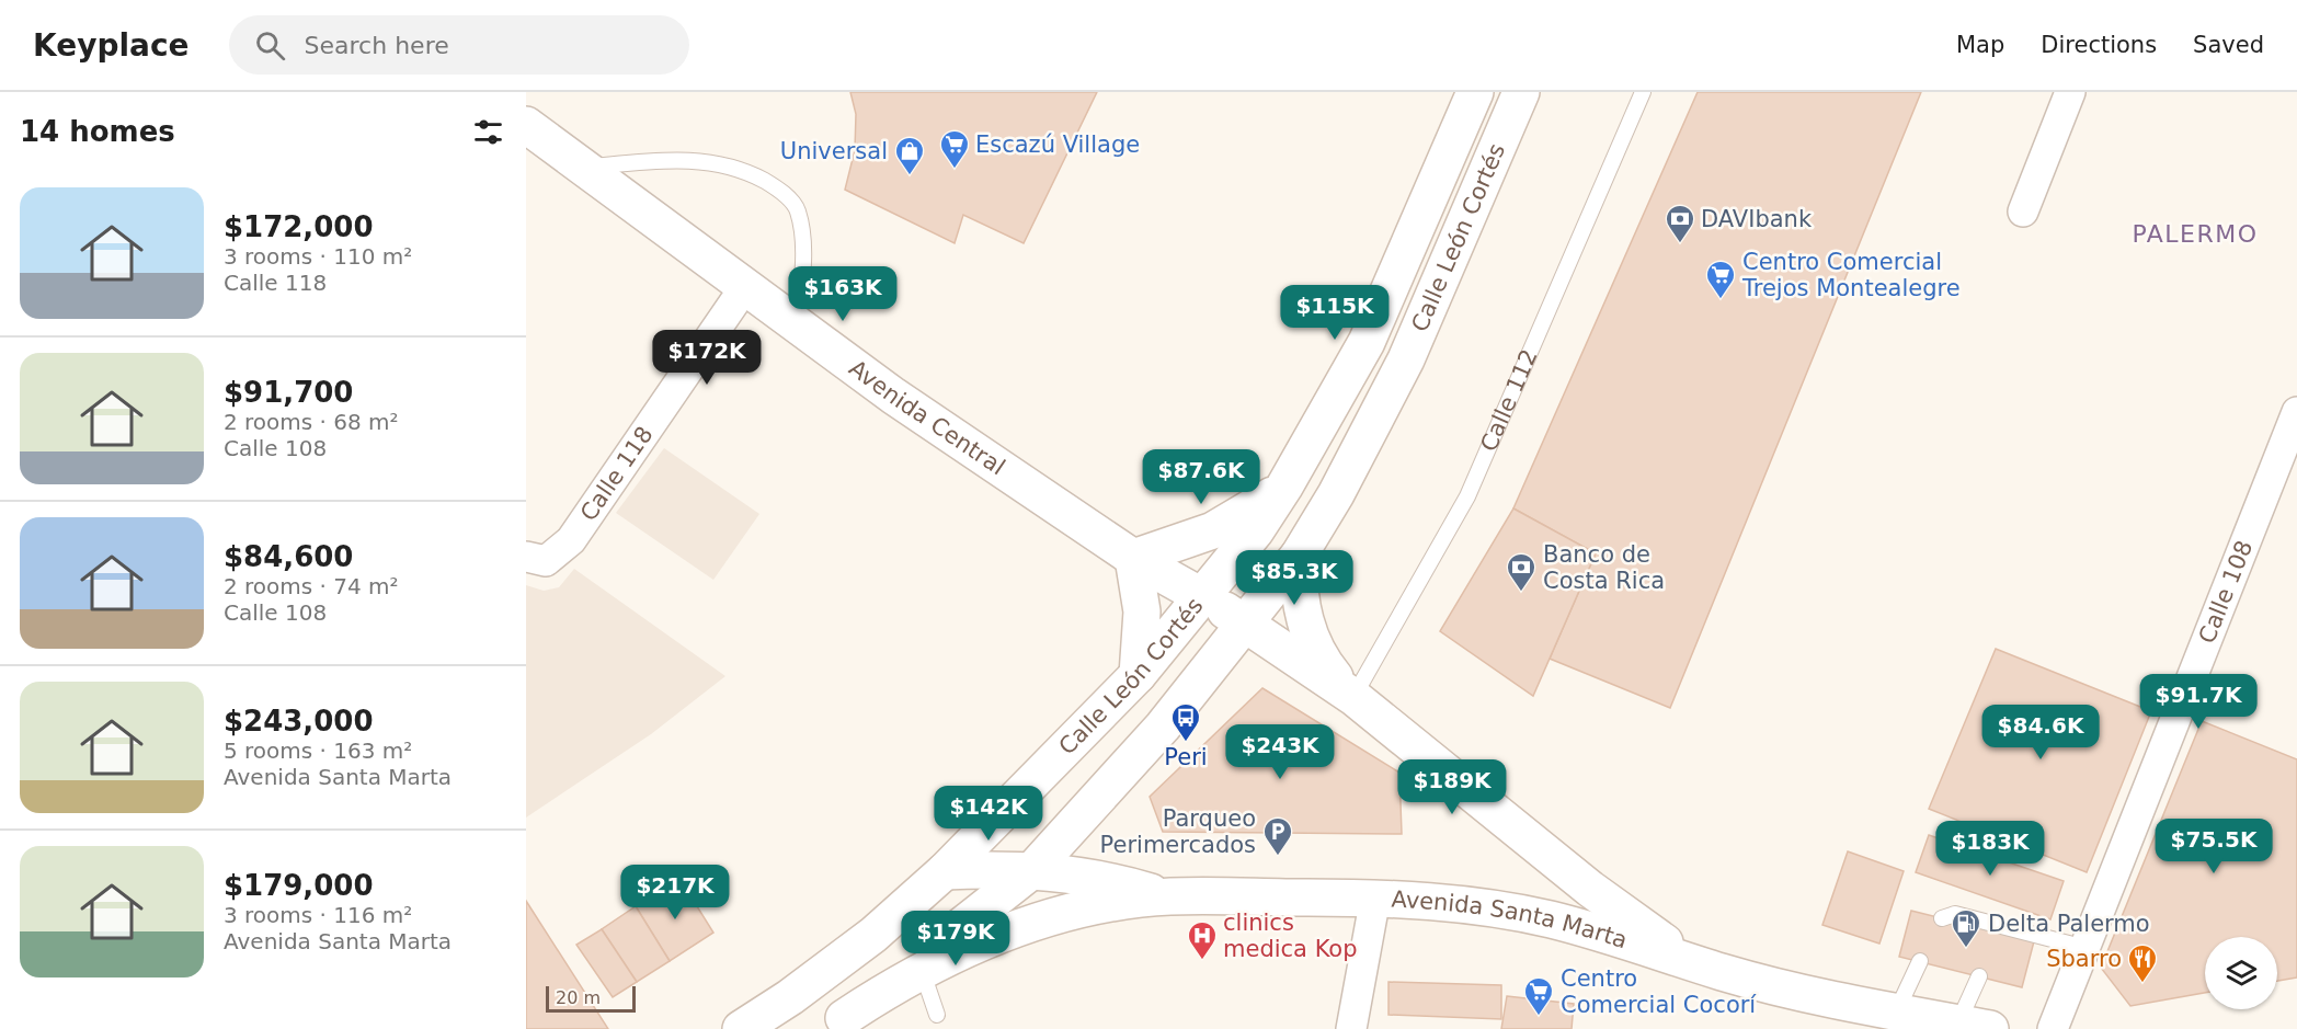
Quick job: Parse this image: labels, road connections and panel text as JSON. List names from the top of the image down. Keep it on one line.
{"streets":{"main road":["Calle León Cortés","Avenida Central","Avenida Santa Marta"],"street":["Calle 118","Calle 108"],"lane":["Calle 112"]},"crossings":[["Calle León Cortés","Avenida Central"],["Calle León Cortés","Avenida Santa Marta"],["Calle 112","Avenida Santa Marta"],["Avenida Central","Calle 118"],["Avenida Central","Avenida Santa Marta"]],"districts":["PALERMO"],"places":{"supermarket":["Escazú Village","Centro Comercial Trejos Montealegre","Centro Comercial Cocorí"],"shop":["Universal"],"bank":["DAVIbank","Banco de Costa Rica"],"bus stop":["Peri"],"parking":["Parqueo Perimercados"],"fuel station":["Delta Palermo"],"hospital":["clinics medica Kop"],"restaurant":["Sbarro"]},"scale_bar":"20 m","page":{"header":"Keyplace","search":"Search here","nav":["Map","Directions","Saved"],"heading":"14 homes","list":[{"name":"$172,000","note":"3 rooms · 110 m² · Calle 118"},{"name":"$91,700","note":"2 rooms · 68 m² · Calle 108"},{"name":"$84,600","note":"2 rooms · 74 m² · Calle 108"},{"name":"$243,000","note":"5 rooms · 163 m² · Avenida Santa Marta"},{"name":"$179,000","note":"3 rooms · 116 m² · Avenida Santa Marta"}],"price":["$163K","$115K","$172K","$87.6K","$85.3K","$91.7K","$84.6K","$243K","$189K","$142K","$75.5K","$183K","$217K","$179K"],"scale":"20 m"}}
